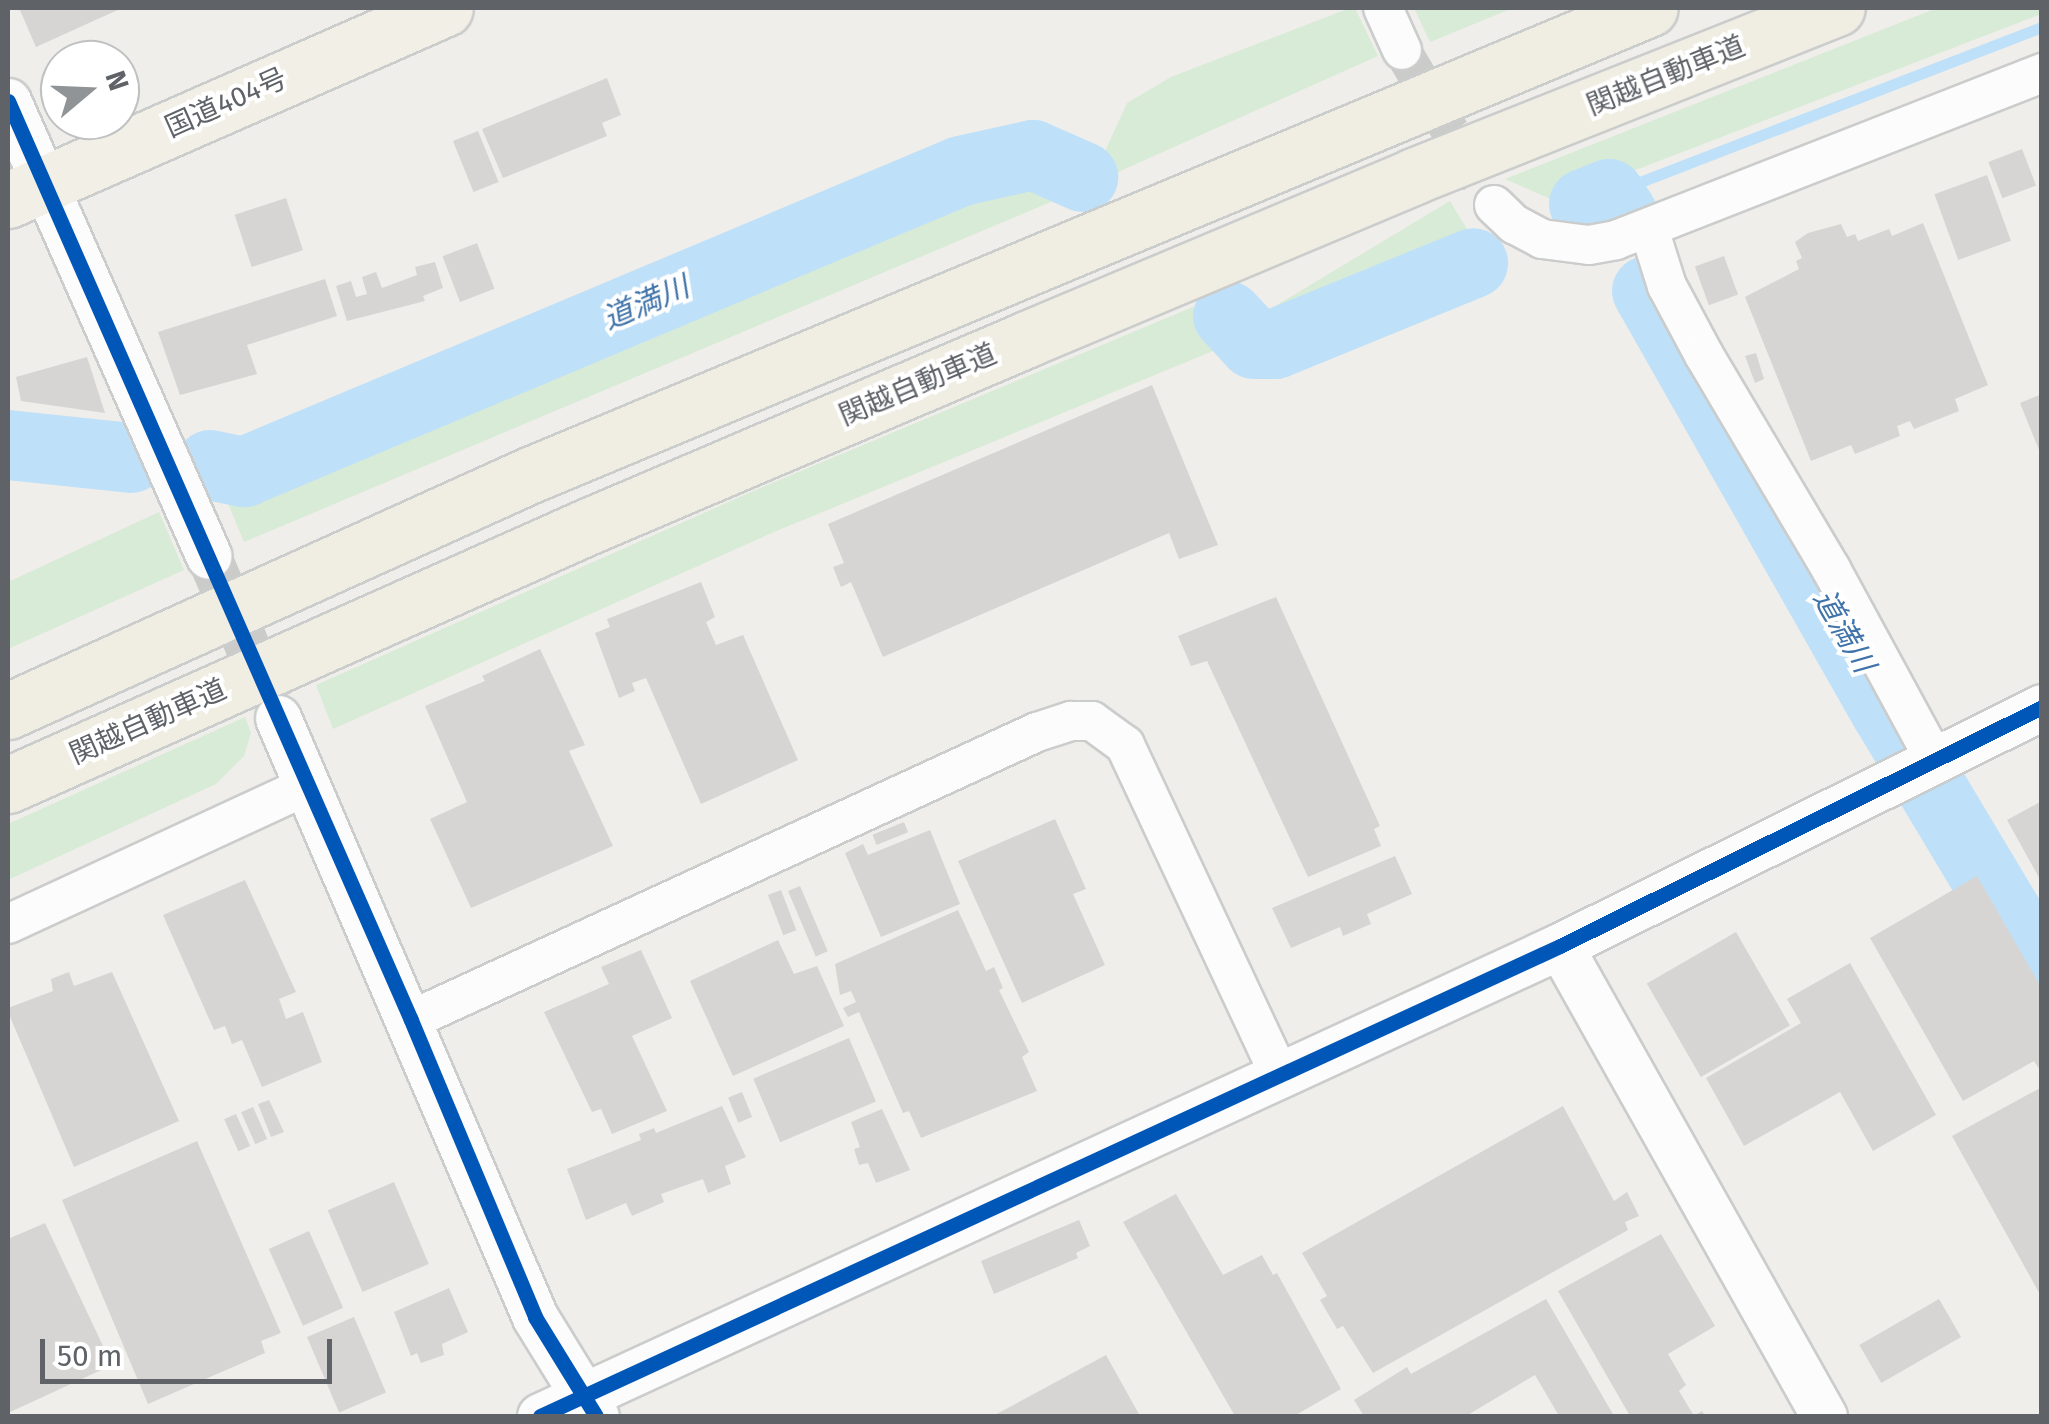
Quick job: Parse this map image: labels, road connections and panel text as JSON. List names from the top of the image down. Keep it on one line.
{"streets":{"highway":["関越自動車道","国道404号"]},"water":["道満川"],"scale_bar":"50 m","north":"right"}
